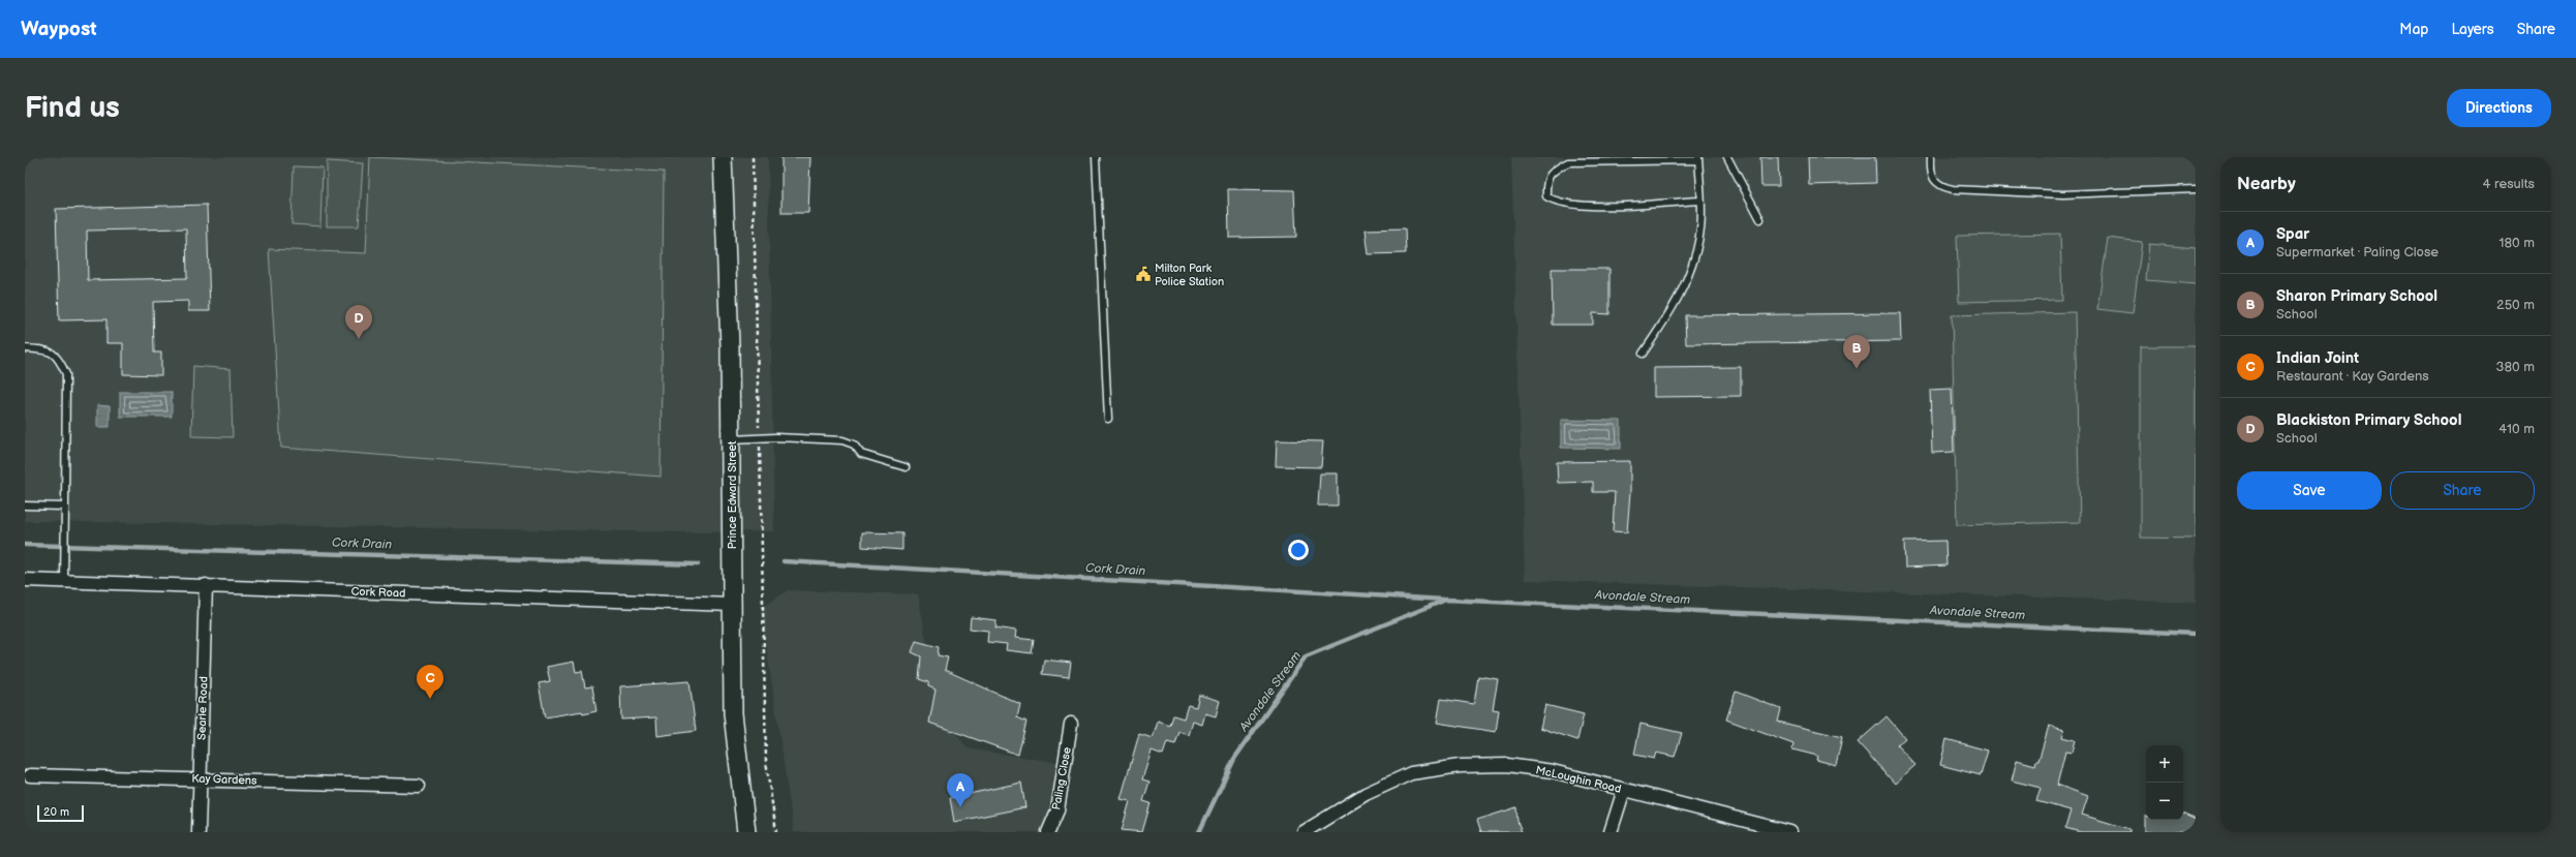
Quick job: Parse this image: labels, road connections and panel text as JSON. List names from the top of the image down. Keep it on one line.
{"streets":{"main road":["Prince Edward Street"],"street":["Cork Road","Searle Road","Paling Close","Kay Gardens","McLoughin Road"]},"crossings":[["Prince Edward Street","Cork Road"],["Cork Road","Searle Road"],["Searle Road","Kay Gardens"]],"water":["Cork Drain","Avondale Stream"],"places":{"public building":["Milton Park Police Station"]},"scale_bar":"20 m","page":{"header":"Waypost","nav":["Map","Layers","Share"],"buttons":["Directions",["Save","Share"]],"title":"Find us","heading":["Nearby","4 results"],"list":[{"mark":"A","name":"Spar","note":"Supermarket · Paling Close","value":"180 m"},{"mark":"B","name":"Sharon Primary School","note":"School","value":"250 m"},{"mark":"C","name":"Indian Joint","note":"Restaurant · Kay Gardens","value":"380 m"},{"mark":"D","name":"Blackiston Primary School","note":"School","value":"410 m"}],"pins":["D","B","C","A"],"map_buttons":["+","−"],"scale":"20 m"}}
